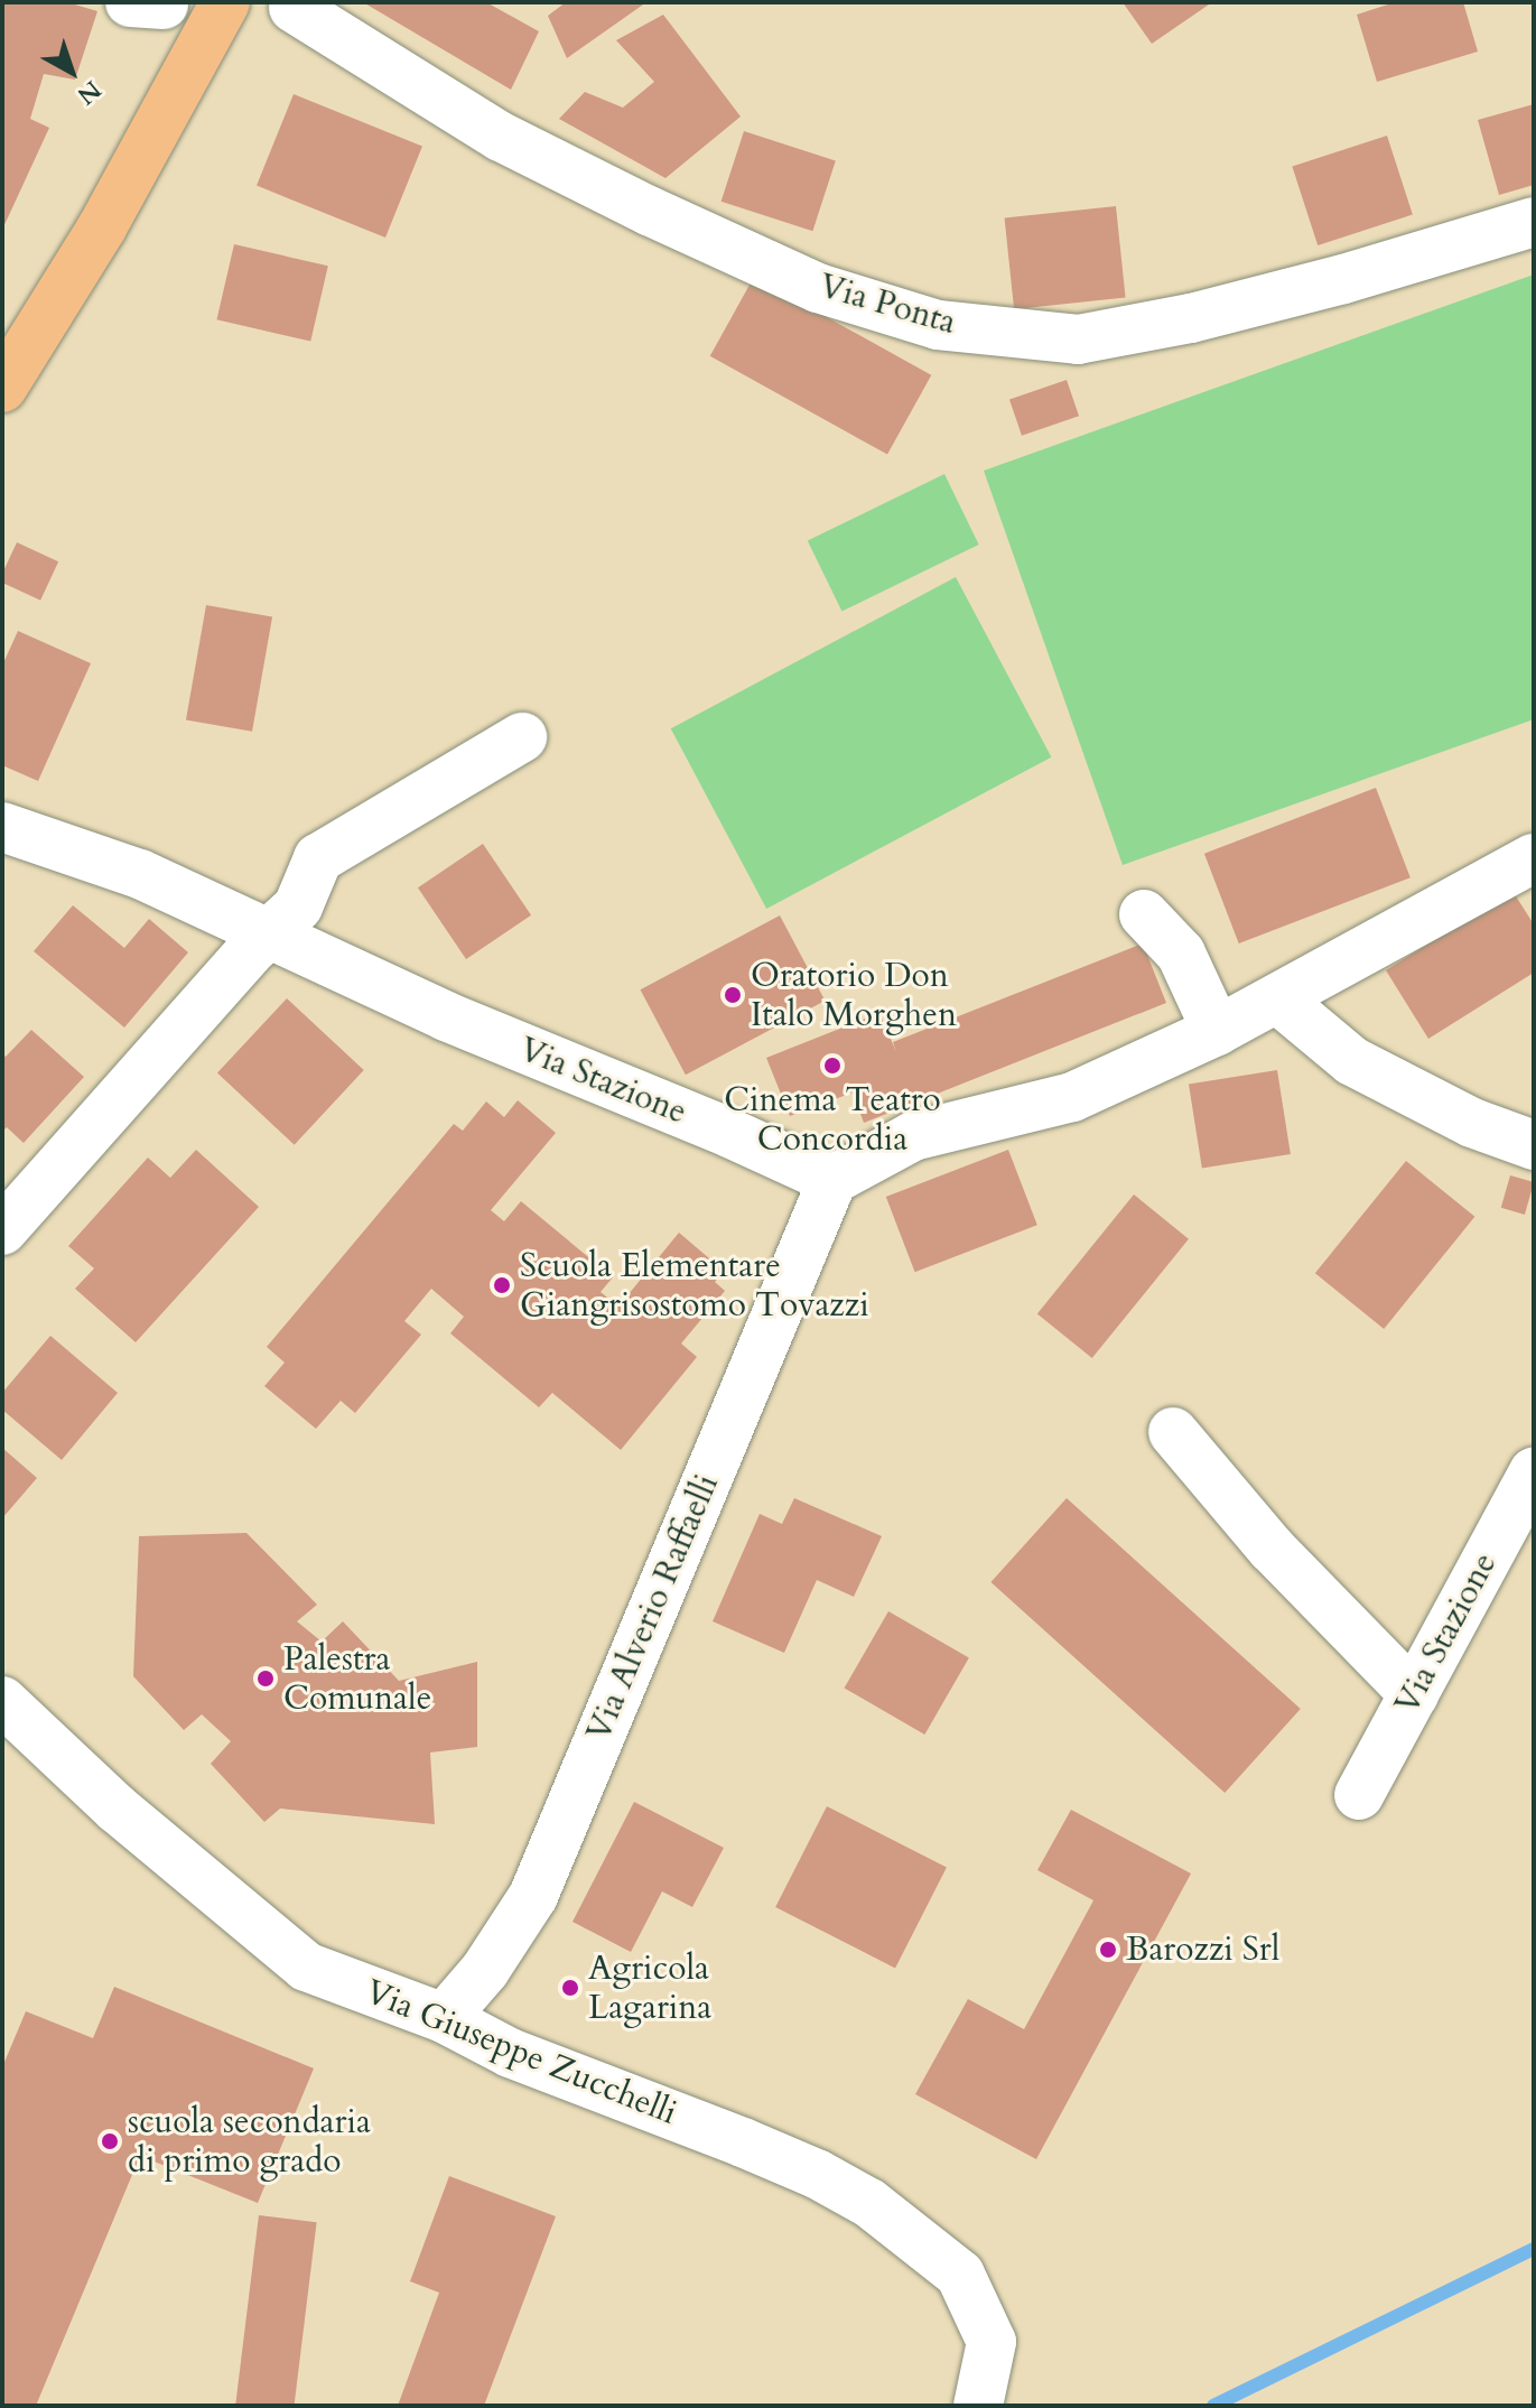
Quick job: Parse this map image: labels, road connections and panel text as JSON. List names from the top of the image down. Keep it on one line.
{"streets":{"street":["Via Ponta","Via Stazione","Via Alverio Raffaelli","Via Giuseppe Zucchelli"]},"crossings":[["Via Stazione","Via Alverio Raffaelli"],["Via Alverio Raffaelli","Via Giuseppe Zucchelli"]],"places":["Oratorio Don Italo Morghen","Cinema Teatro Concordia","Scuola Elementare Giangrisostomo Tovazzi","Palestra Comunale","Barozzi Srl","Agricola Lagarina","scuola secondaria di primo grado"],"north":"bottom right"}
